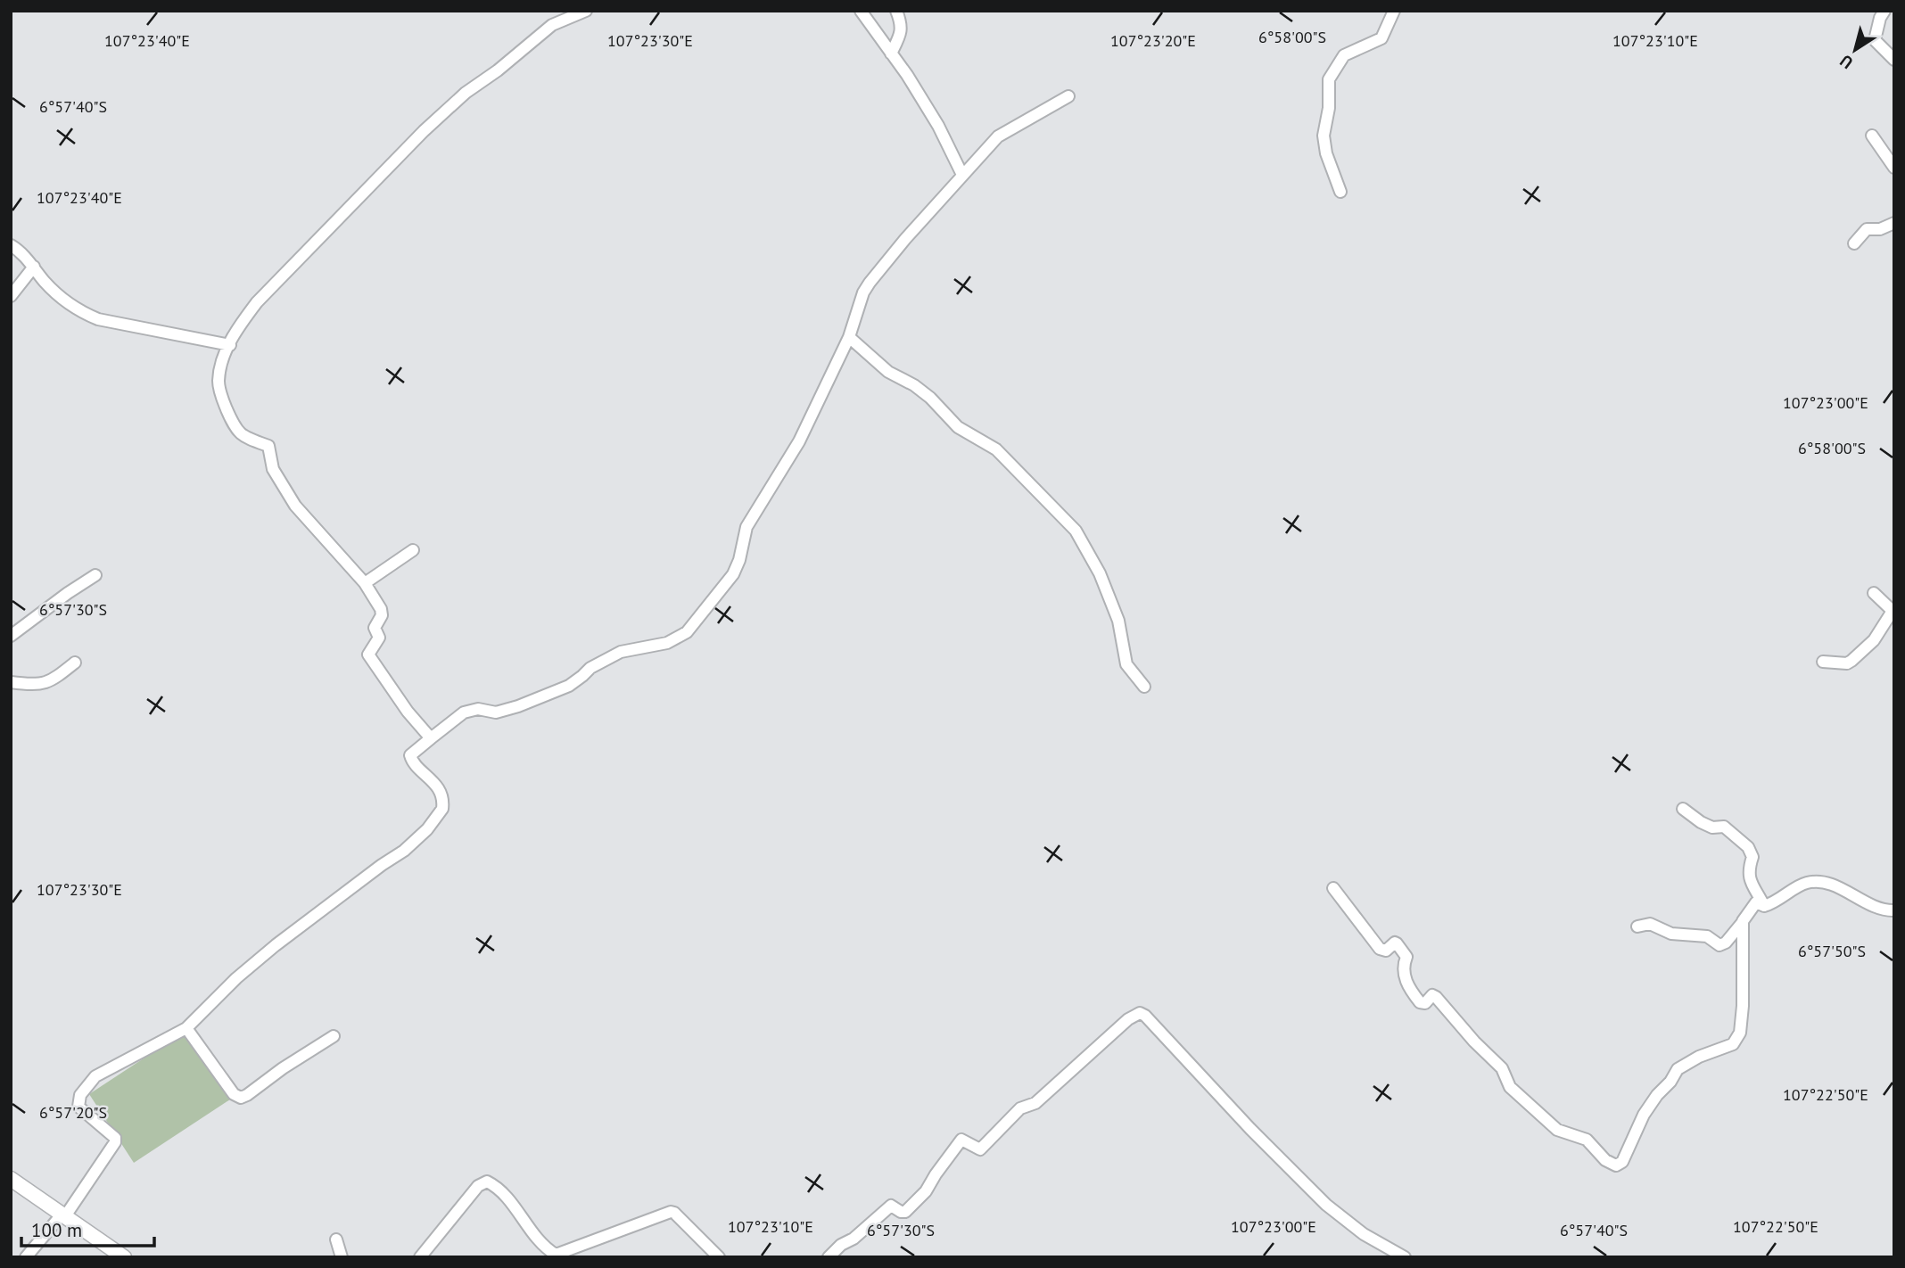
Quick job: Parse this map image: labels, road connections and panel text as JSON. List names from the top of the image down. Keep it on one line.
{"scale_bar":"100 m","north":"bottom left","coordinates":["6°58'00\"S","107°23'40\"E","107°23'30\"E","107°23'20\"E","107°23'10\"E","6°57'40\"S","107°23'00\"E","6°57'30\"S","6°57'50\"S","107°22'50\"E","6°57'20\"S"]}
